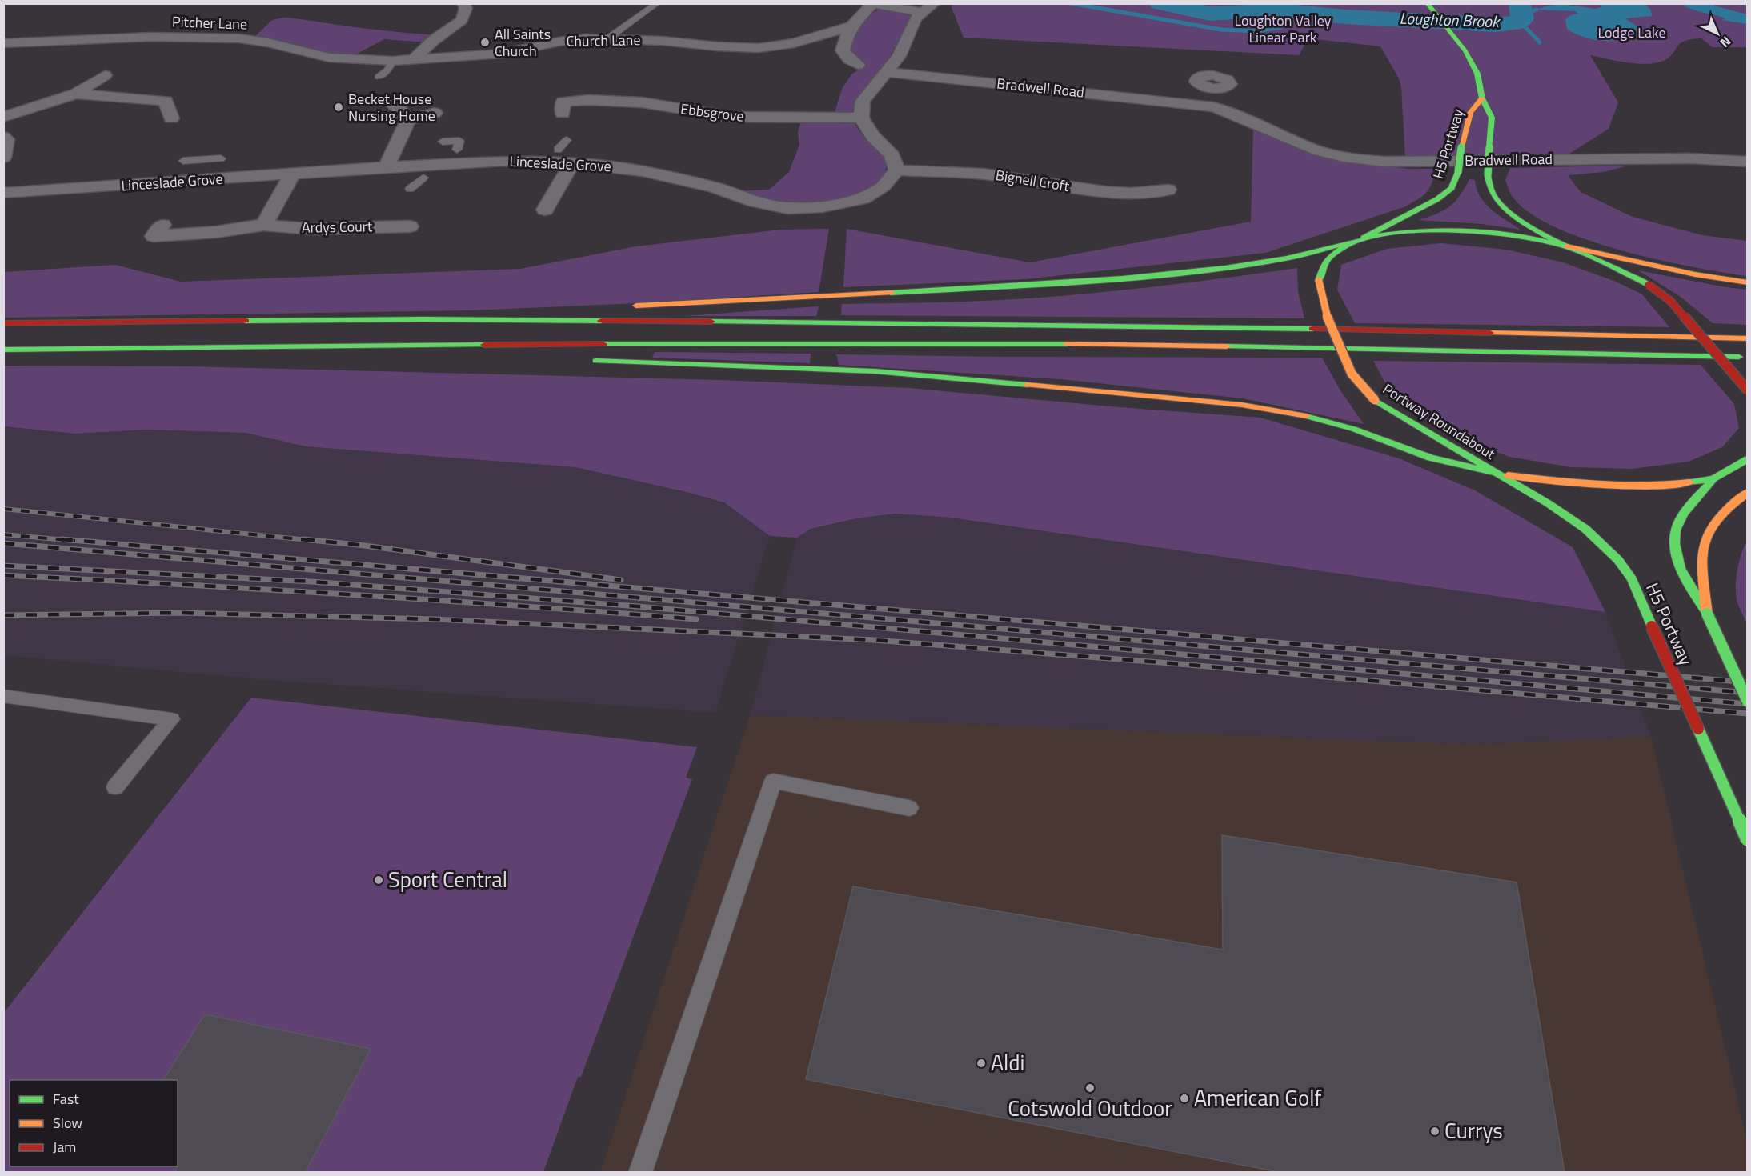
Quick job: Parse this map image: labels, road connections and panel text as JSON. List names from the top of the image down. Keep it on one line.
{"streets":{"main road":["H5 Portway","Portway Roundabout"],"street":["Pitcher Lane","Church Lane","Bradwell Road","Ebbsgrove","Linceslade Grove","Bignell Croft","Ardys Court"]},"crossings":[["Pitcher Lane","Church Lane"],["H5 Portway","Portway Roundabout"],["Linceslade Grove","Bignell Croft"]],"water":["Loughton Brook"],"parks":["Loughton Valley Linear Park","Lodge Lake"],"places":["All Saints Church","Becket House Nursing Home","Sport Central","Aldi","Cotswold Outdoor","American Golf","Currys"],"legend":["Fast","Slow","Jam"],"north":"bottom right"}
